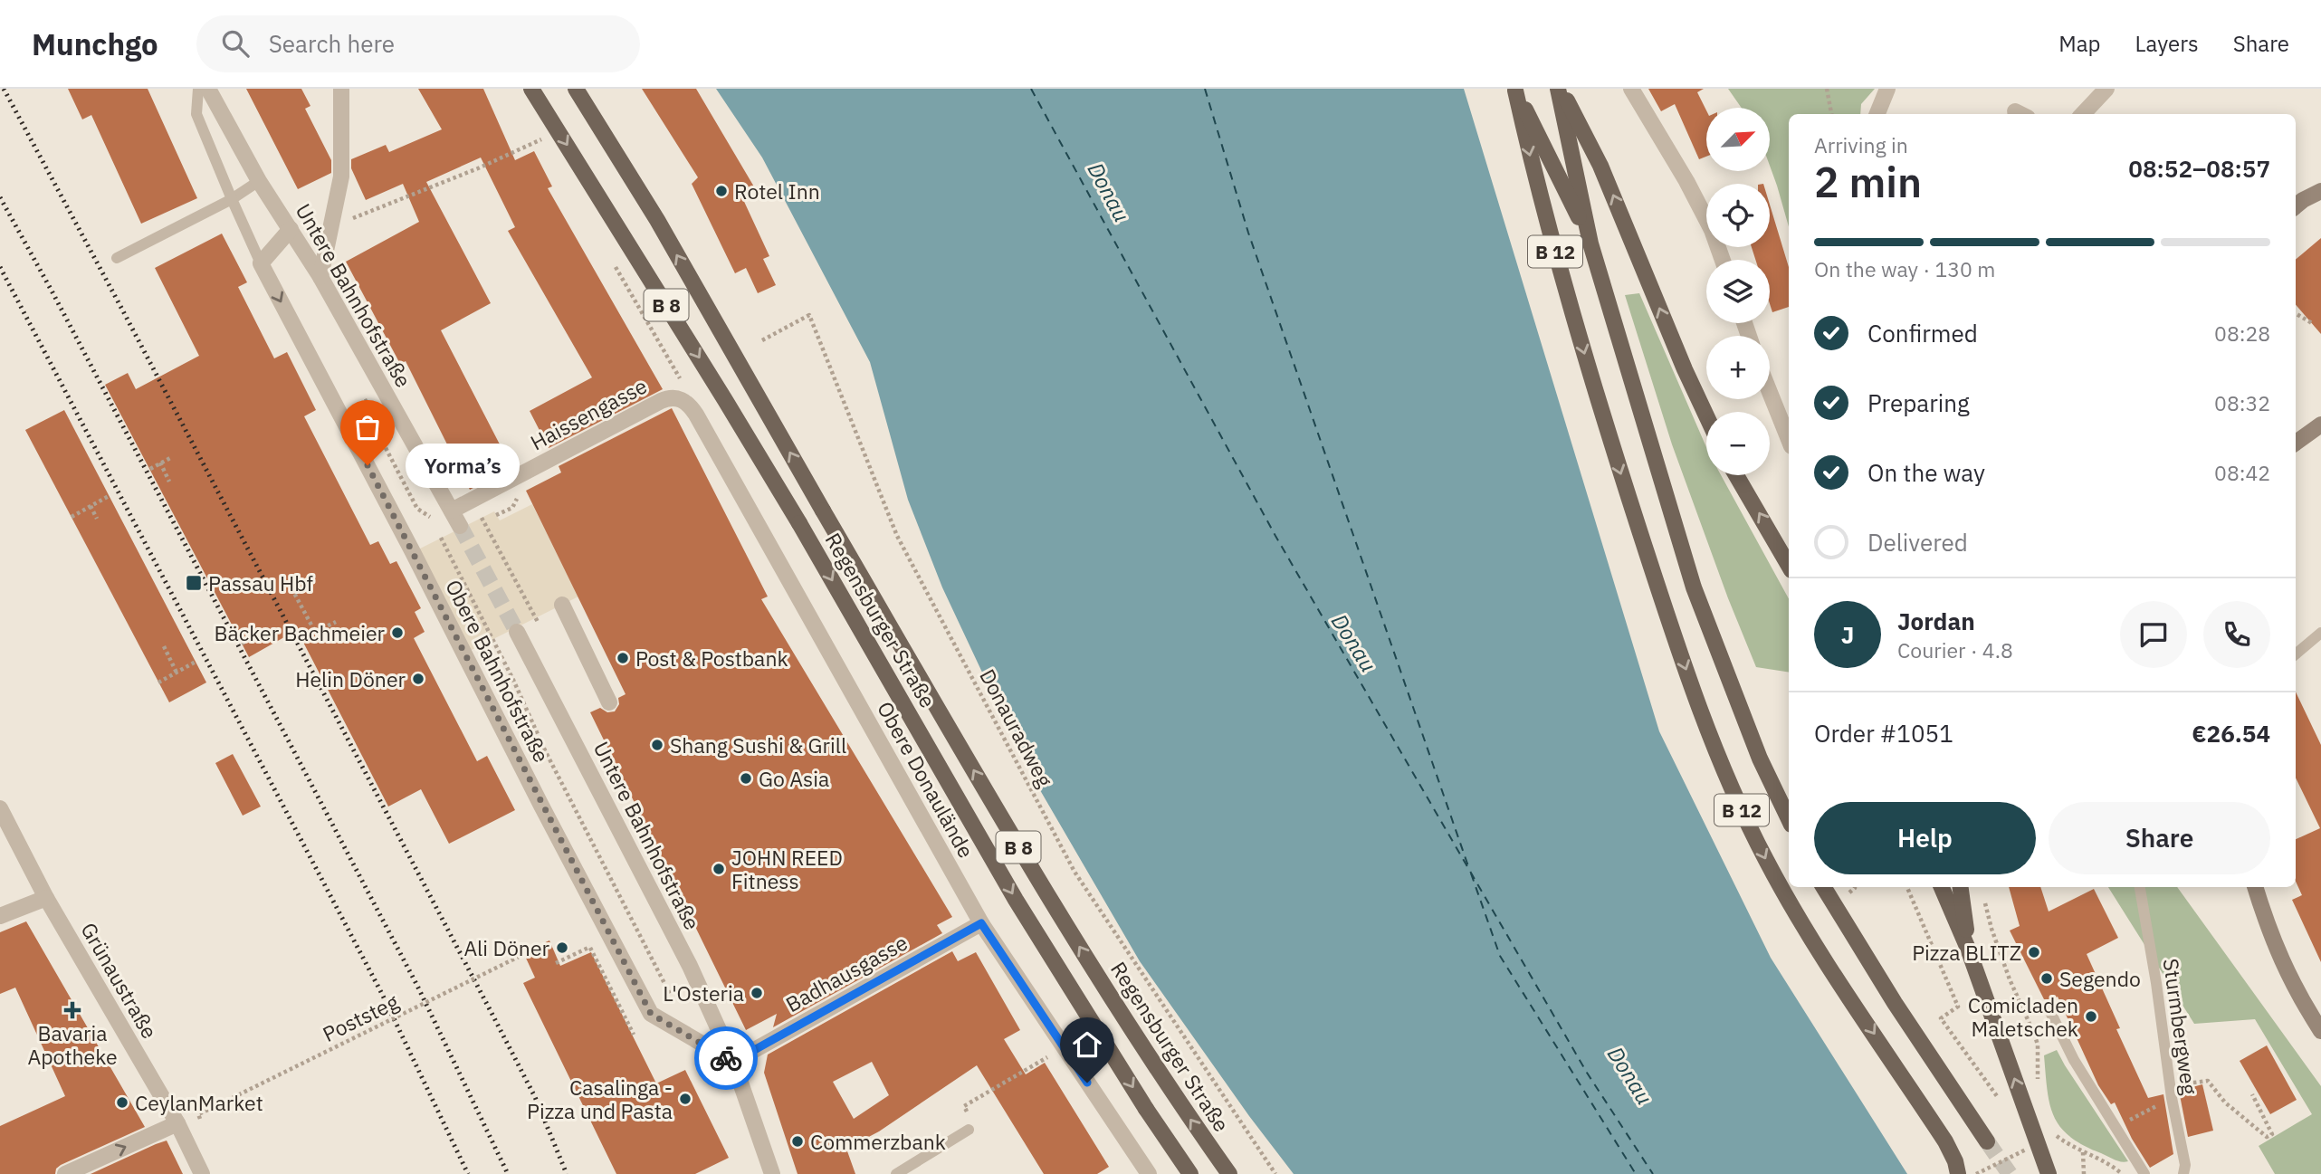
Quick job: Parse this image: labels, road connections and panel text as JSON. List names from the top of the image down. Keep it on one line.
{"streets":{"main road":["B 12","B 8","Regensburger Straße"],"street":["Untere Bahnhofstraße","Haissengasse","Obere Bahnhofstraße","Obere Donaulände","Badhausgasse","Grünaustraße"],"lane":["Sturmbergweg"],"path":["Donauradweg","Poststeg"]},"crossings":[["Untere Bahnhofstraße","Haissengasse"],["Untere Bahnhofstraße","Obere Bahnhofstraße"],["Untere Bahnhofstraße","Badhausgasse"],["Haissengasse","Obere Donaulände"],["Obere Bahnhofstraße","Badhausgasse"],["Obere Donaulände","Badhausgasse"]],"one_way":["Obere Bahnhofstraße"],"water":["Donau"],"places":{"other":["Rotel Inn","Yorma’s","Bäcker Bachmeier","Post & Postbank","Helin Döner","Shang Sushi & Grill","Go Asia","JOHN REED Fitness","Ali Döner","Pizza BLITZ","Segendo","L'Osteria","Comicladen Maletschek","Casalinga - Pizza und Pasta","CeylanMarket","Commerzbank"],"transit":["Passau Hbf"],"health":["Bavaria Apotheke"]},"north":"top right","page":{"header":"Munchgo","search":"Search here","nav":["Map","Layers","Share"],"map_buttons":["+","−"],"heading":["2 min","Arriving in","08:52–08:57"],"panel":["Jordan","Courier · 4.8","Order #1051","€26.54"],"bar":"On the way · 130 m","list":[["Confirmed","08:28"],["Preparing","08:32"],["On the way","08:42"],"Delivered"],"bubble":"Yorma’s","round":"J","buttons":["Help","Share"]}}
